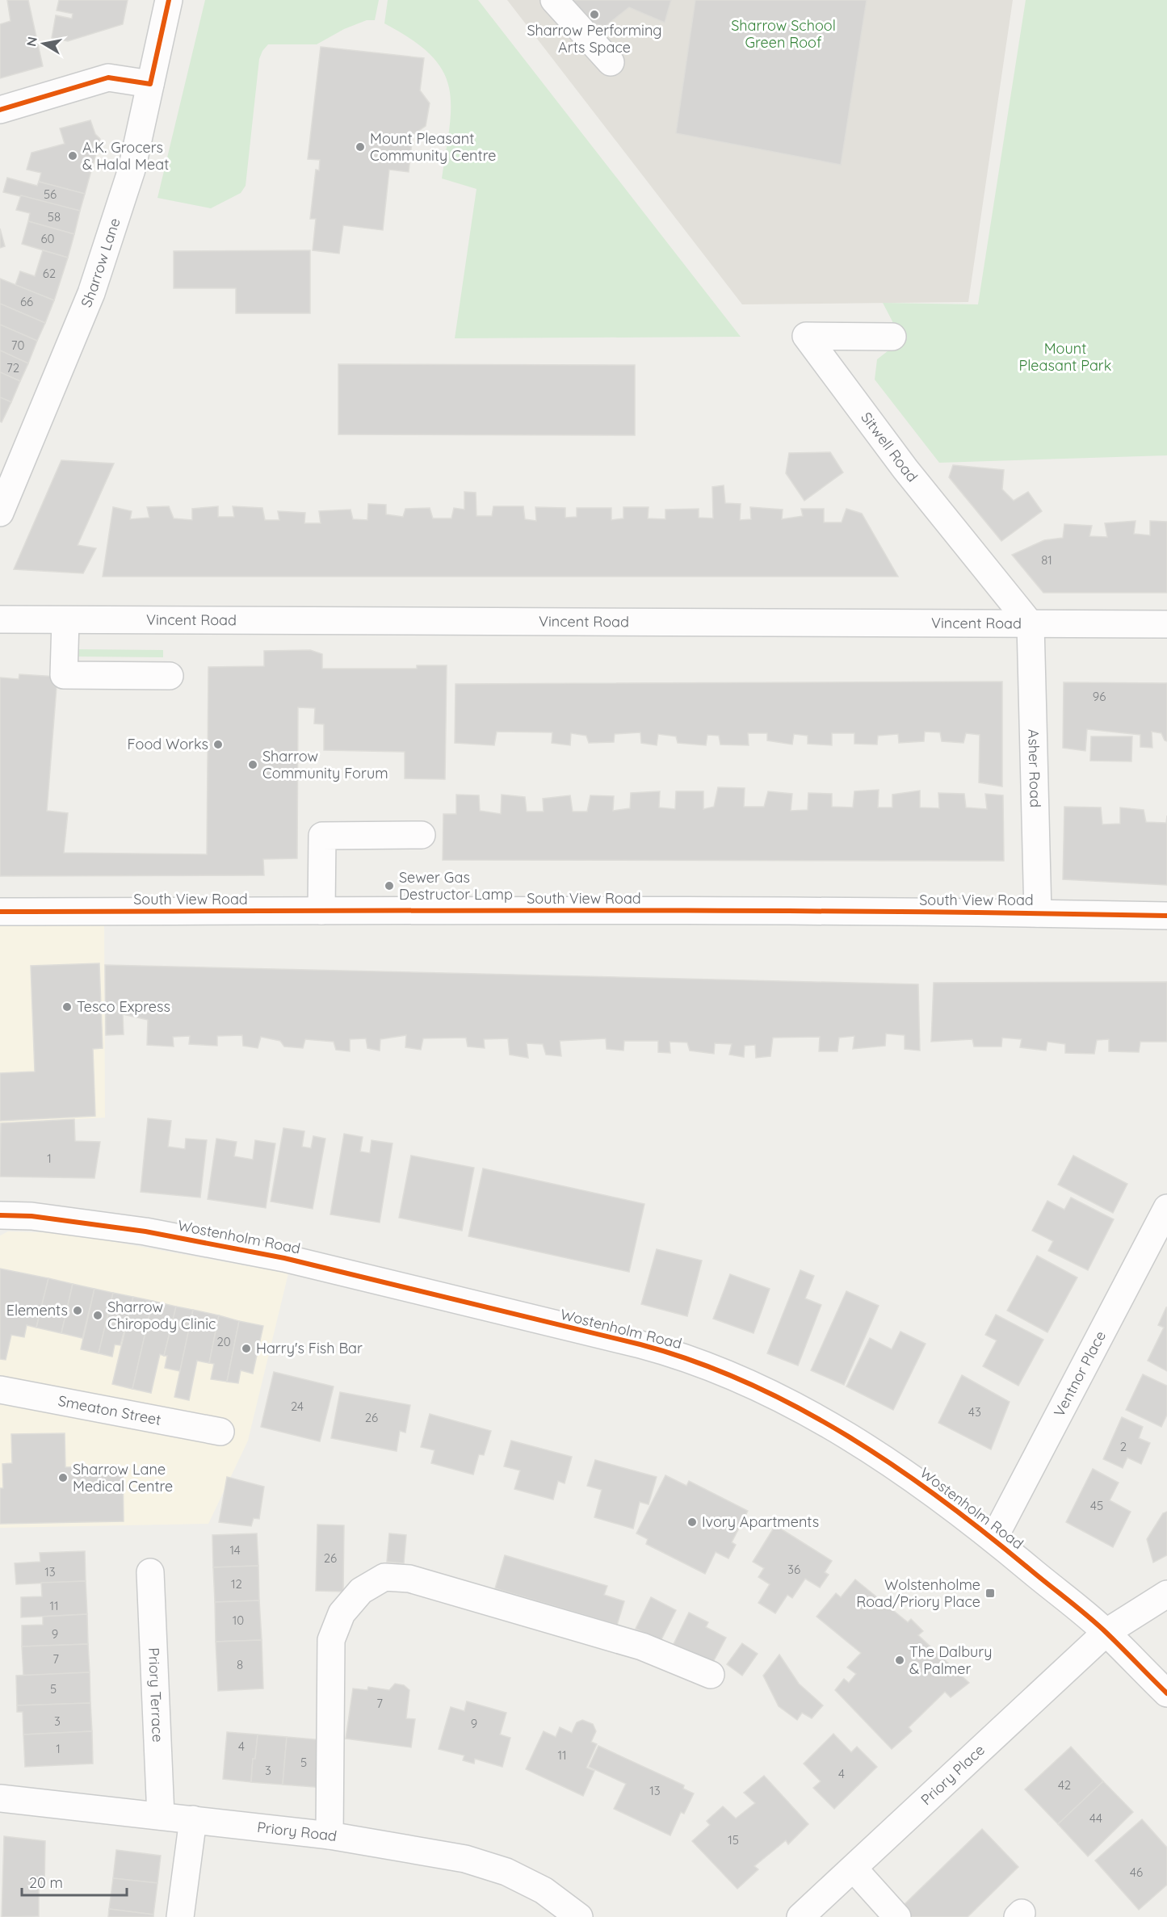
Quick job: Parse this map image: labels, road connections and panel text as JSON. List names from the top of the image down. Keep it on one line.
{"streets":{"street":["Sharrow Lane","Sitwell Road","Vincent Road","Asher Road","South View Road","Wostenholm Road","Ventnor Place","Smeaton Street","Priory Terrace","Priory Place","Priory Road"]},"crossings":[["Sitwell Road","Vincent Road"],["Sitwell Road","Asher Road"],["Vincent Road","Asher Road"],["Asher Road","South View Road"],["Wostenholm Road","Ventnor Place"],["Wostenholm Road","Priory Place"],["Priory Terrace","Priory Road"]],"parks":["Sharrow School Green Roof","Mount Pleasant Park"],"places":{"other":["Sharrow Performing Arts Space","Mount Pleasant Community Centre","A.K. Grocers & Halal Meat","Food Works","Sharrow Community Forum","Sewer Gas Destructor Lamp","Tesco Express","Elements","Sharrow Chiropody Clinic","Harry's Fish Bar","Sharrow Lane Medical Centre","Ivory Apartments","The Dalbury & Palmer"],"transit":["Wolstenholme Road/Priory Place"]},"house_numbers":["56","58","60","62","66","70","72","81","96","1","20","24","43","26","2","45","14","26","36","13","12","11","10","9","7","8","5","7","3","9","4","1","11","5","3","4","42","13","44","15","46"],"scale_bar":"20 m","north":"left"}
